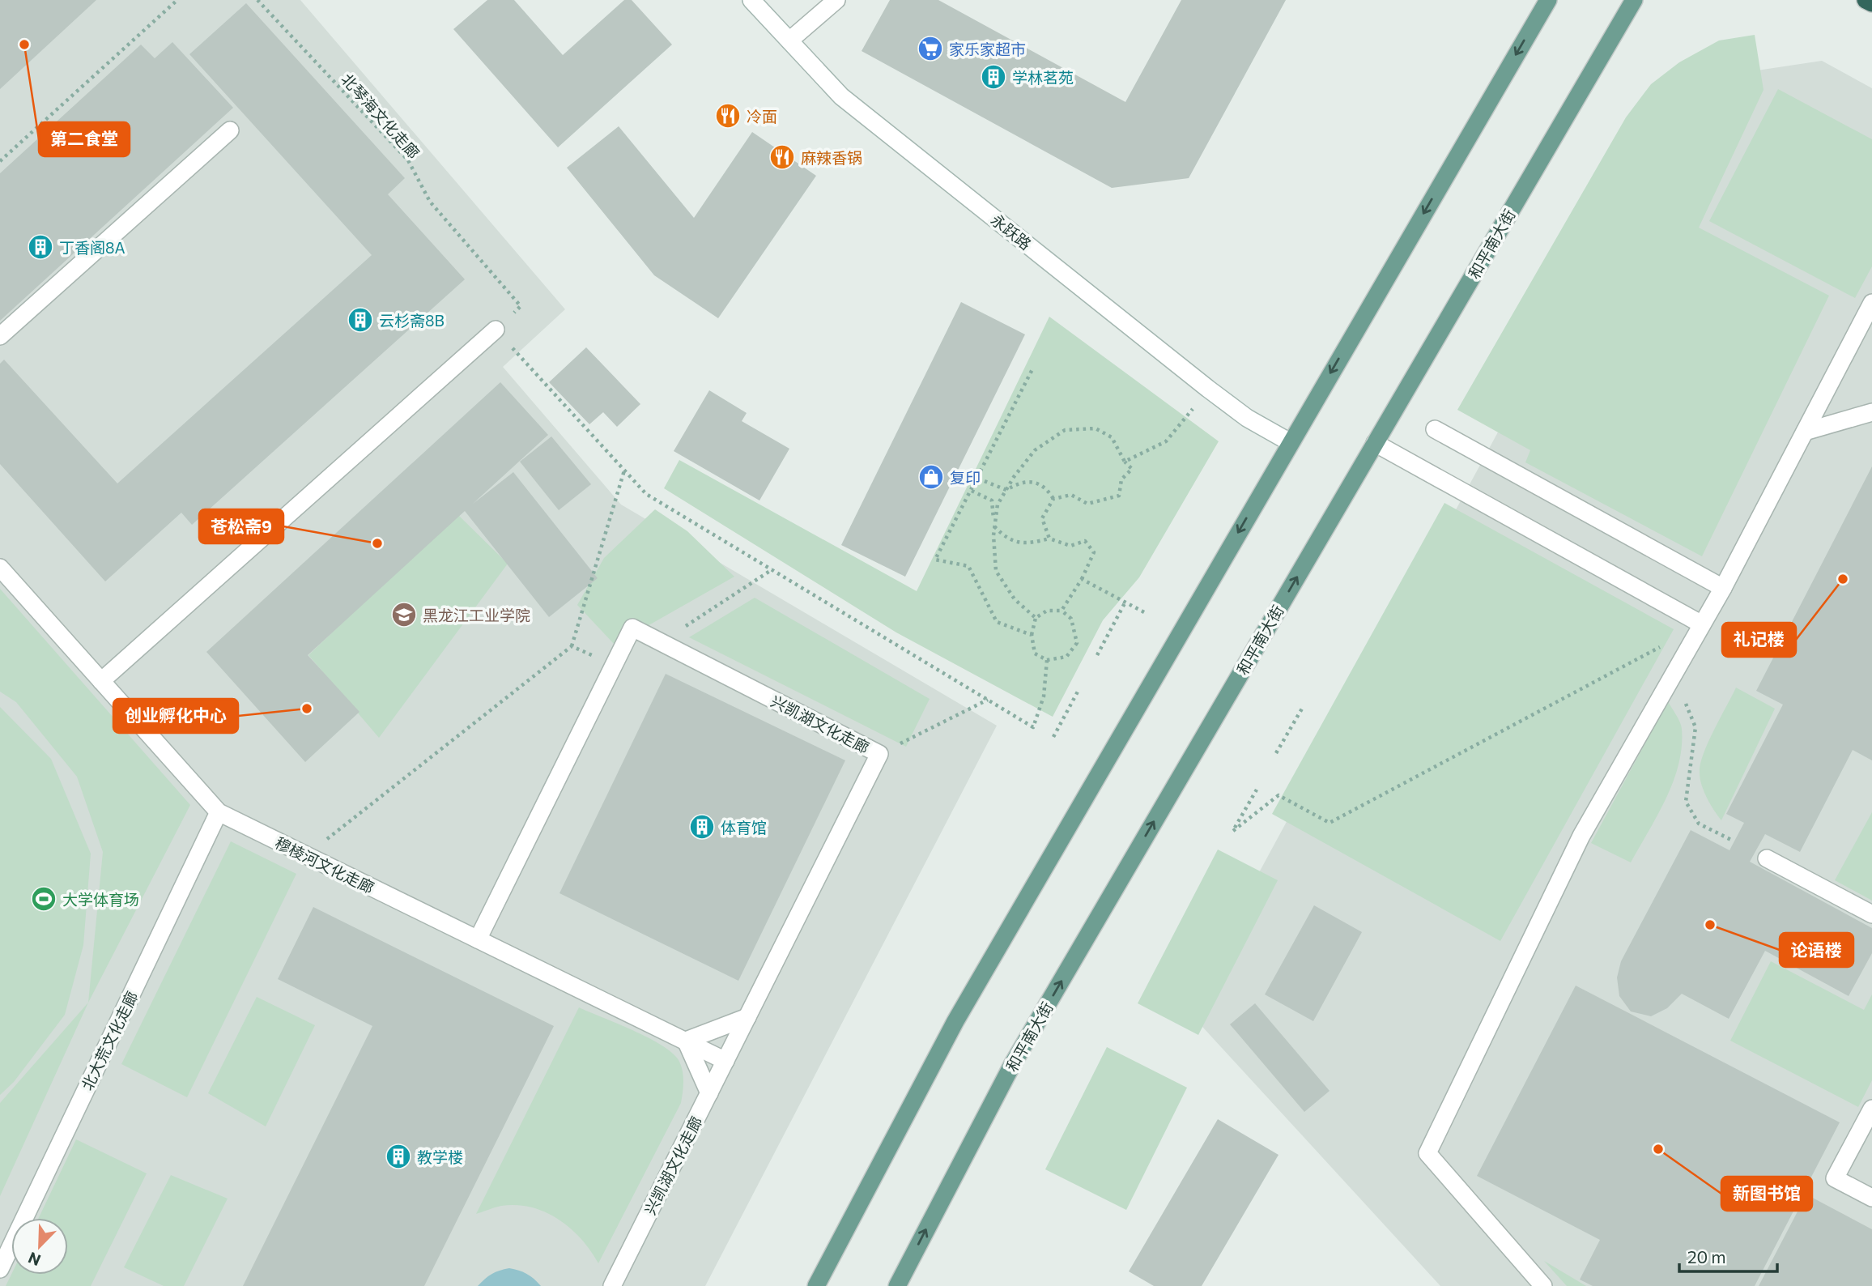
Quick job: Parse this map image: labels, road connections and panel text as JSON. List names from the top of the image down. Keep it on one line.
{"streets":{"main road":["和平南大街"],"street":["永跃路","兴凯湖文化走廊","穆棱河文化走廊","北大荒文化走廊"],"path":["北琴海文化走廊"]},"crossings":[["兴凯湖文化走廊","穆棱河文化走廊"],["穆棱河文化走廊","北大荒文化走廊"]],"places":{"other":["第二食堂","苍松斋9","礼记楼","创业孵化中心","论语楼","新图书馆"],"supermarket":["家乐家超市"],"building":["学林茗苑","丁香阁8A","云杉斋8B","体育馆","教学楼"],"restaurant":["冷面","麻辣香锅"],"shop":["复印"],"school or university":["黑龙江工业学院"],"sports":["大学体育场"]},"scale_bar":"20 m","north":"bottom left"}
